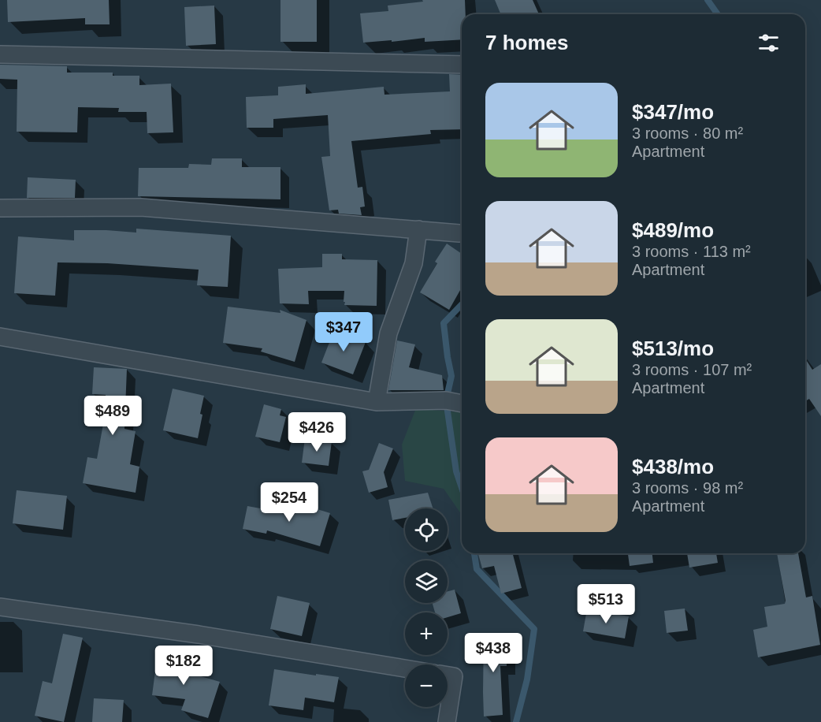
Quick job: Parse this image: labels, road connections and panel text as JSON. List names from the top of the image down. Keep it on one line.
{"page":{"heading":"7 homes","list":[{"name":"$347/mo","note":"3 rooms · 80 m² · Apartment"},{"name":"$489/mo","note":"3 rooms · 113 m² · Apartment"},{"name":"$513/mo","note":"3 rooms · 107 m² · Apartment"},{"name":"$438/mo","note":"3 rooms · 98 m² · Apartment"}],"price":["$347","$489","$426","$254","$513","$438","$182"],"map_buttons":["+","−"]}}
